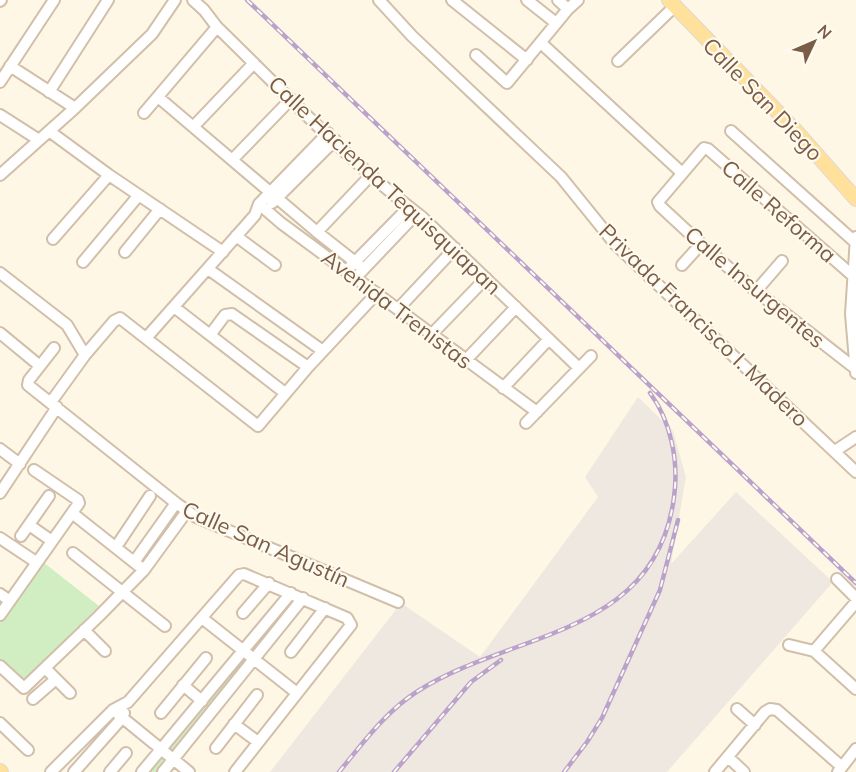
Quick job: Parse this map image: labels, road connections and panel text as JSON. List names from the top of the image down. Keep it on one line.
{"streets":{"main road":["Calle San Diego"],"street":["Calle Hacienda Tequisquiapan","Calle Reforma","Calle Insurgentes","Avenida Trenistas","Privada Francisco I. Madero","Calle San Agustín"]},"crossings":[["Calle Reforma","Calle Insurgentes"],["Calle Insurgentes","Privada Francisco I. Madero"]],"north":"top right"}
